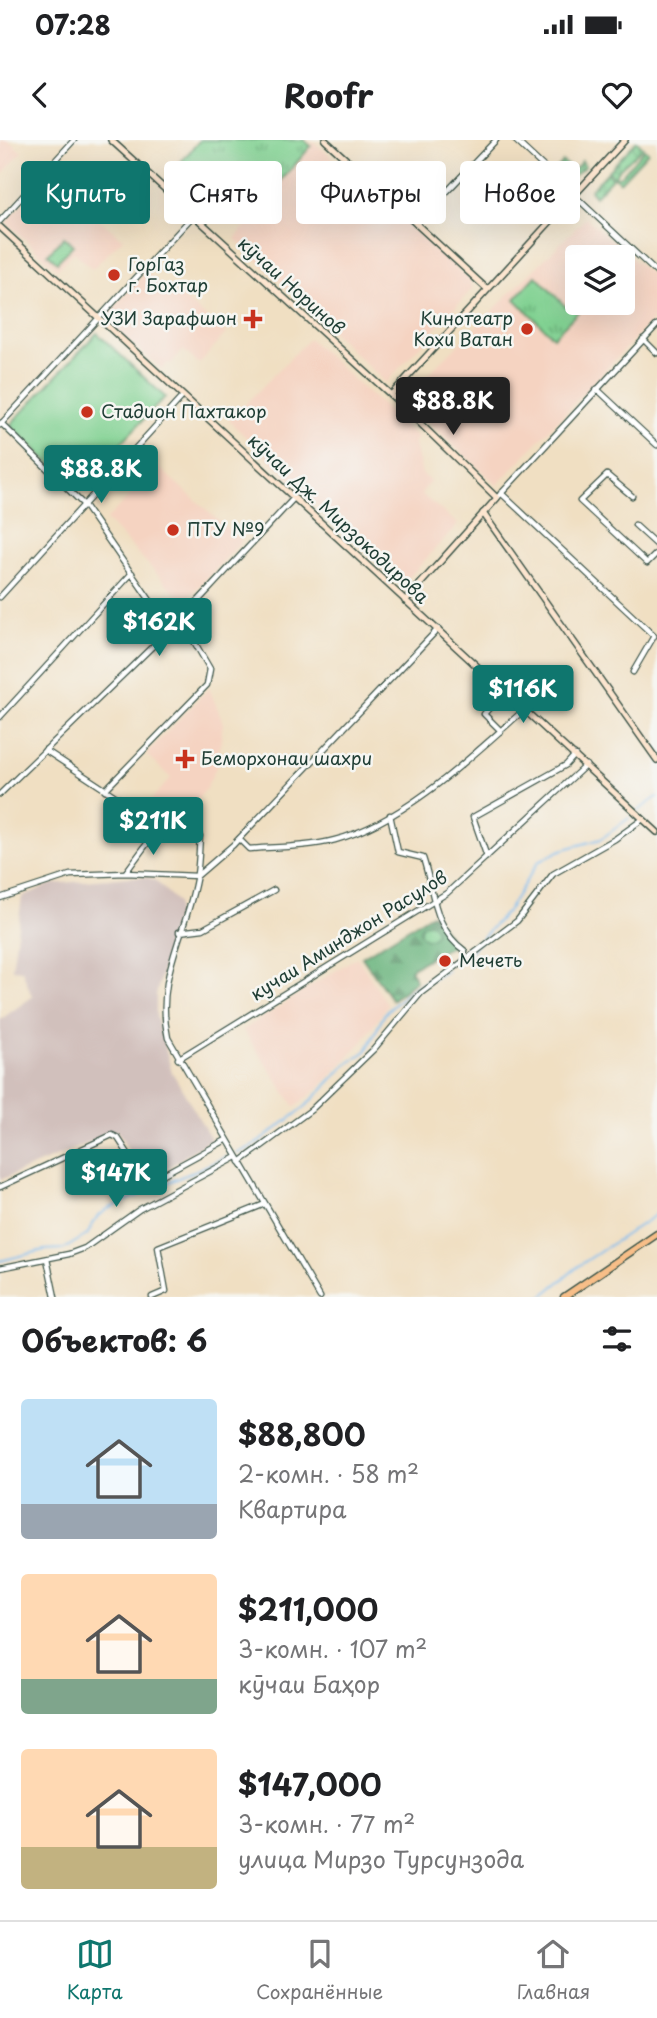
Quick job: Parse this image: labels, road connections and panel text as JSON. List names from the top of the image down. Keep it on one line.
{"streets":{"street":["кӯчаи Норинов","кӯчаи Дж. Мирзокодирова","кучаи Аминджон Расулов"]},"crossings":[["кӯчаи Дж. Мирзокодирова","кучаи Аминджон Расулов"]],"places":{"other":["ГорГаз г. Бохтар","Кинотеатр Кохи Ватан","Стадион Пахтакор","ПТУ №9","Мечеть"],"health":["УЗИ Зарафшон","Беморхонаи шахри"]},"page":{"status":"07:28","header":"Roofr","chip":["Купить","Снять","Фильтры","Новое"],"price":["$88.8K","$88.8K","$162K","$116K","$211K","$147K"],"heading":"Объектов: 6","list":[{"name":"$88,800","note":"2-комн. · 58 m² · Квартира"},{"name":"$211,000","note":"3-комн. · 107 m² · кӯчаи Баҳор"},{"name":"$147,000","note":"3-комн. · 77 m² · улица Мирзо Турсунзода"}],"tabs":["Карта","Сохранённые","Главная"]}}
